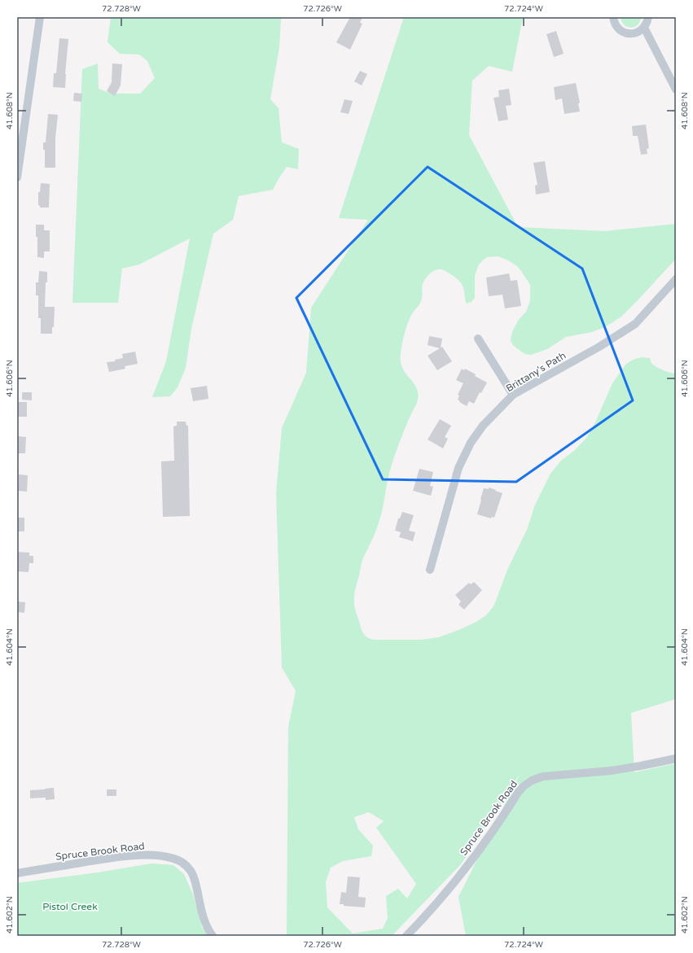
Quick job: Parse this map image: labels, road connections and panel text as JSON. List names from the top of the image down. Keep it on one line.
{"streets":{"street":["Brittany's Path","Spruce Brook Road"]},"parks":["Pistol Creek"],"coordinates":["72.728°W","72.726°W","72.724°W","41.608°N","41.606°N","41.604°N","41.602°N"]}
